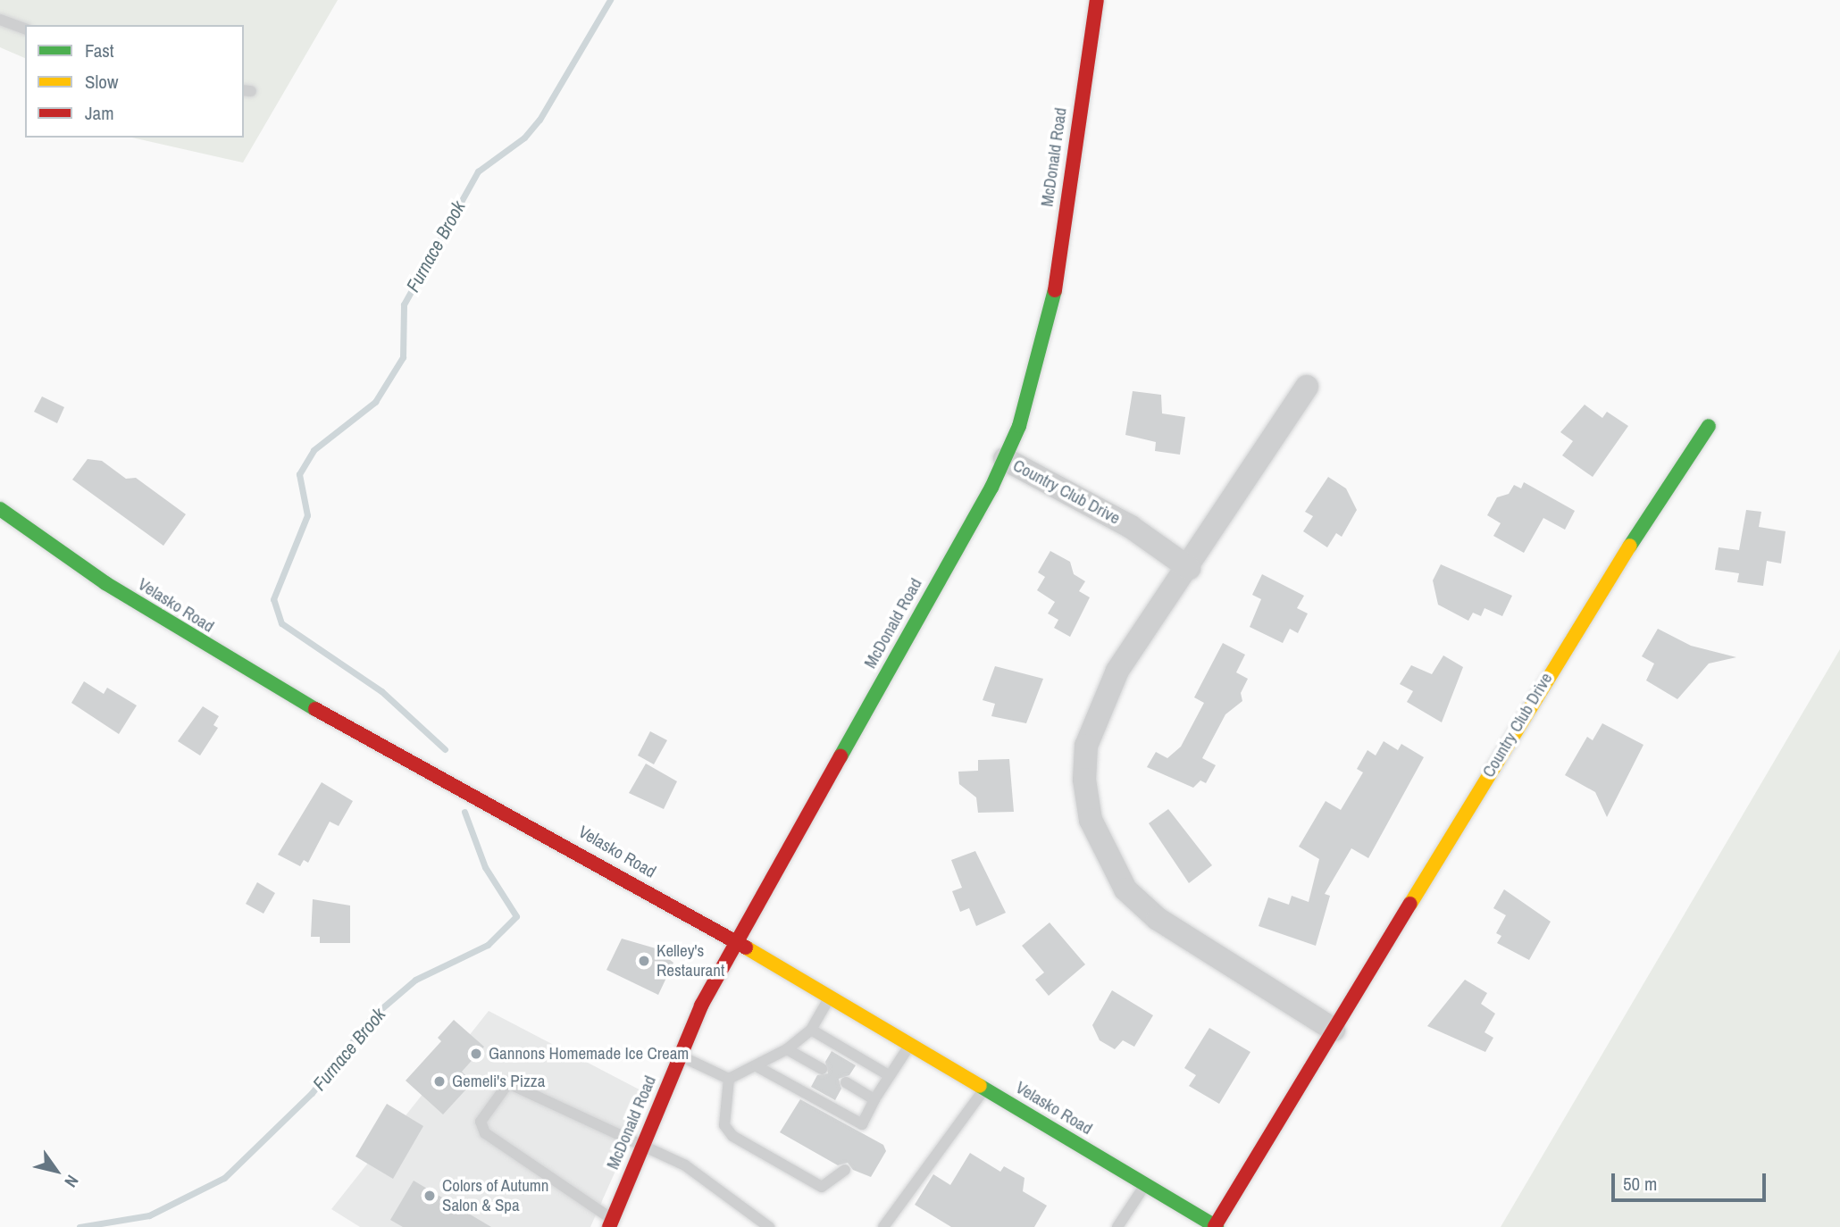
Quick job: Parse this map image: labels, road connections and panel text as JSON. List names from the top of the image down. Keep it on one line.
{"streets":{"street":["McDonald Road","Country Club Drive","Velasko Road"]},"crossings":[["McDonald Road","Country Club Drive"],["McDonald Road","Velasko Road"],["Country Club Drive","Velasko Road"]],"water":["Furnace Brook"],"places":["Kelley's Restaurant","Gannons Homemade Ice Cream","Gemeli's Pizza","Colors of Autumn Salon & Spa"],"legend":["Fast","Slow","Jam"],"scale_bar":"50 m","north":"bottom right"}
